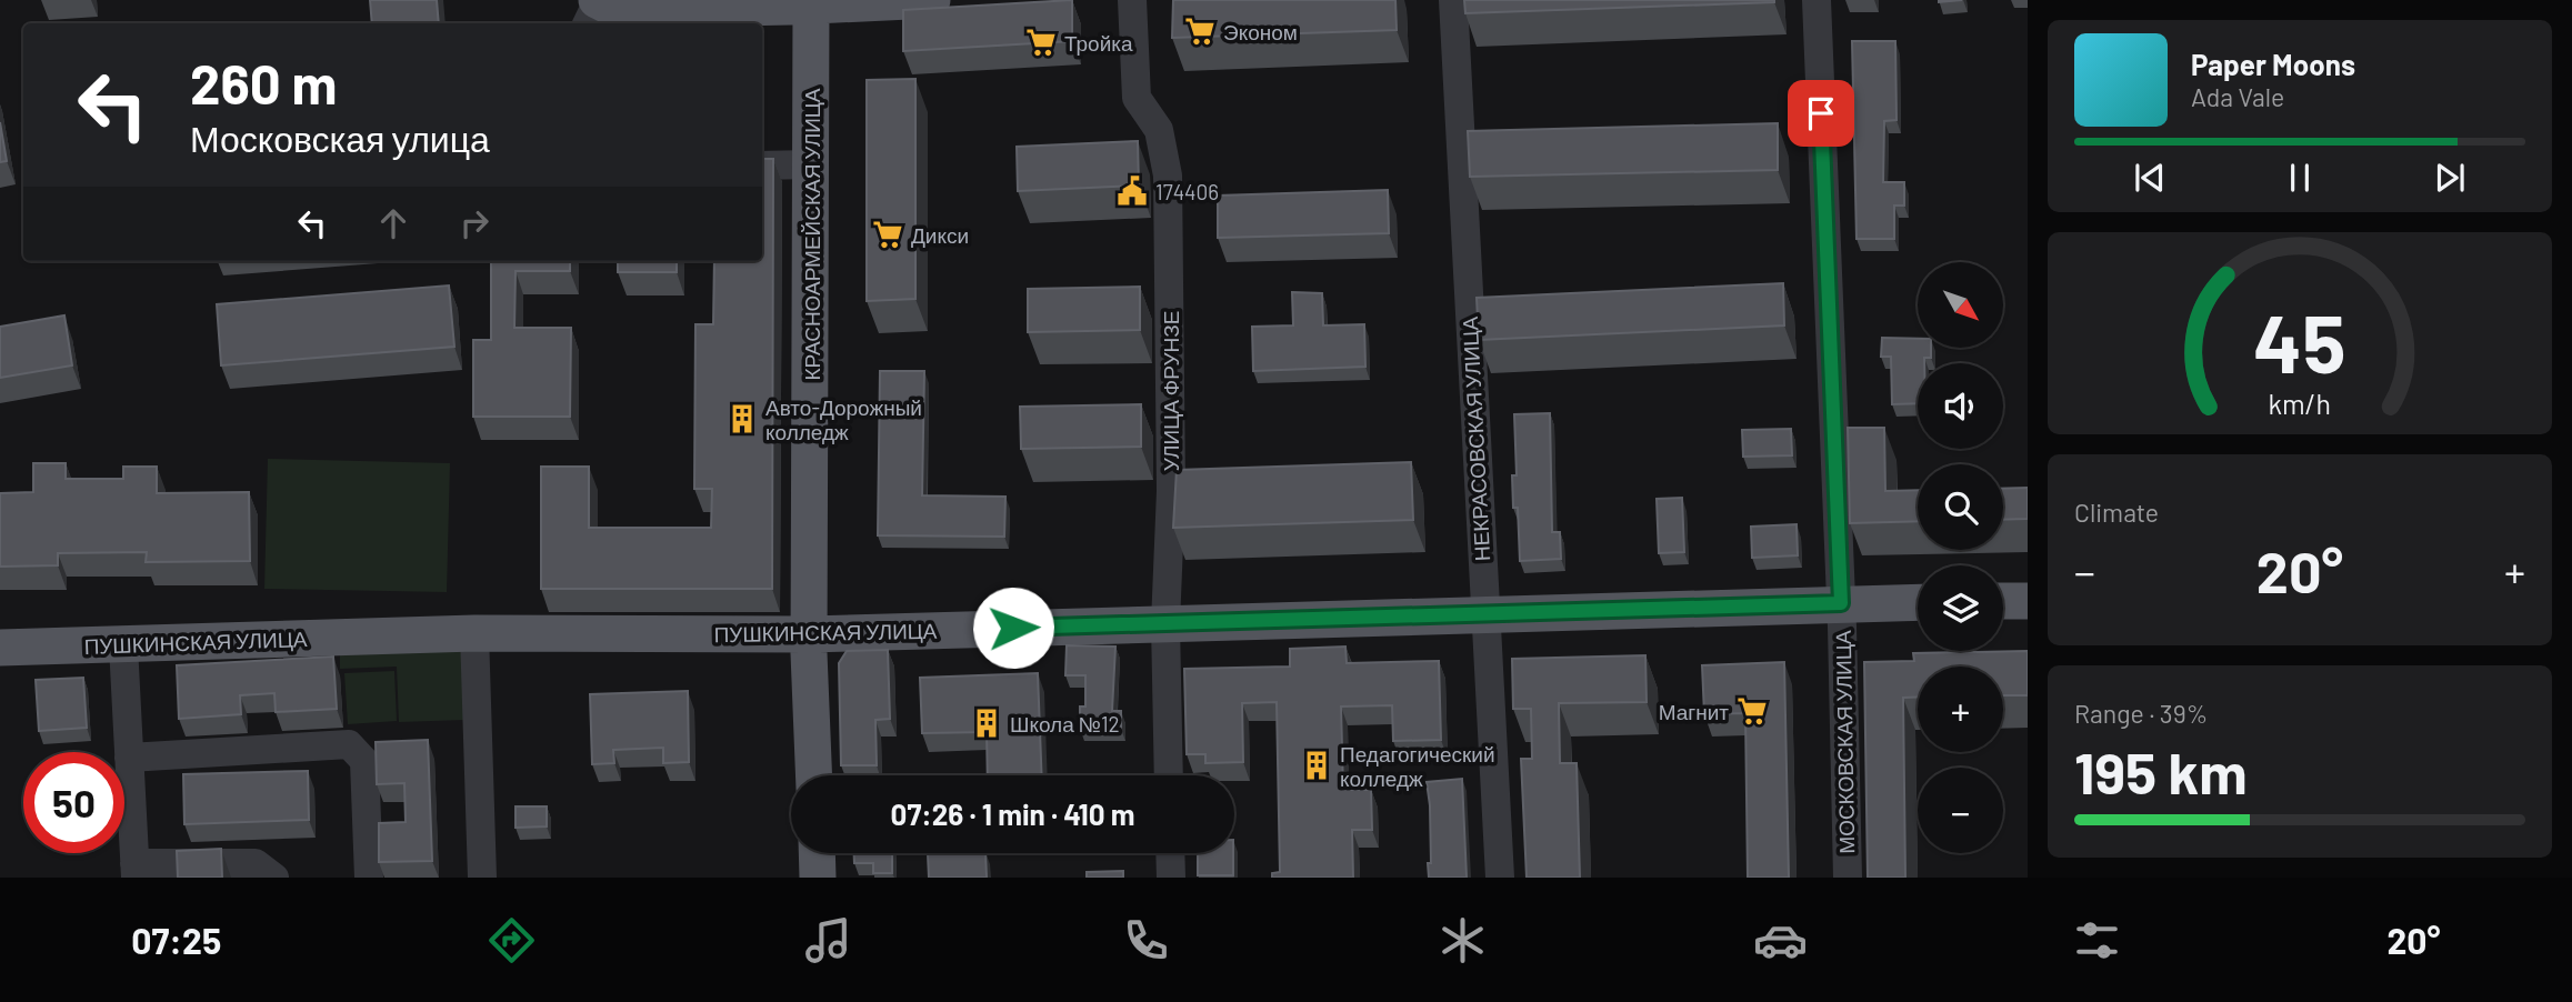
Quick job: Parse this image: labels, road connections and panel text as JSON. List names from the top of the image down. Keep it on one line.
{"streets":{"main road":["КРАСНОАРМЕЙСКАЯ УЛИЦА","ПУШКИНСКАЯ УЛИЦА"],"street":["УЛИЦА ФРУНЗЕ","НЕКРАСОВСКАЯ УЛИЦА","МОСКОВСКАЯ УЛИЦА"]},"crossings":[["КРАСНОАРМЕЙСКАЯ УЛИЦА","ПУШКИНСКАЯ УЛИЦА"],["УЛИЦА ФРУНЗЕ","ПУШКИНСКАЯ УЛИЦА"],["НЕКРАСОВСКАЯ УЛИЦА","ПУШКИНСКАЯ УЛИЦА"],["ПУШКИНСКАЯ УЛИЦА","МОСКОВСКАЯ УЛИЦА"]],"places":{"supermarket":["Эконом","Тройка","Дикси","Магнит"],"public building":["174406"],"building":["Авто-Дорожный колледж","Школа №12","Педагогический колледж"]},"north":"bottom right","page":{"turn":["260 m","Московская улица"],"song":["Paper Moons","Ada Vale"],"map_buttons":["+","−"],"tile":["Climate",["Range · 39%","195 km"]],"heat":["−","20°","+"],"limit":"50","trip":"07:26 · 1 min · 410 m","tabs":["07:25","20°"],"gauge":["45","km/h"]}}
